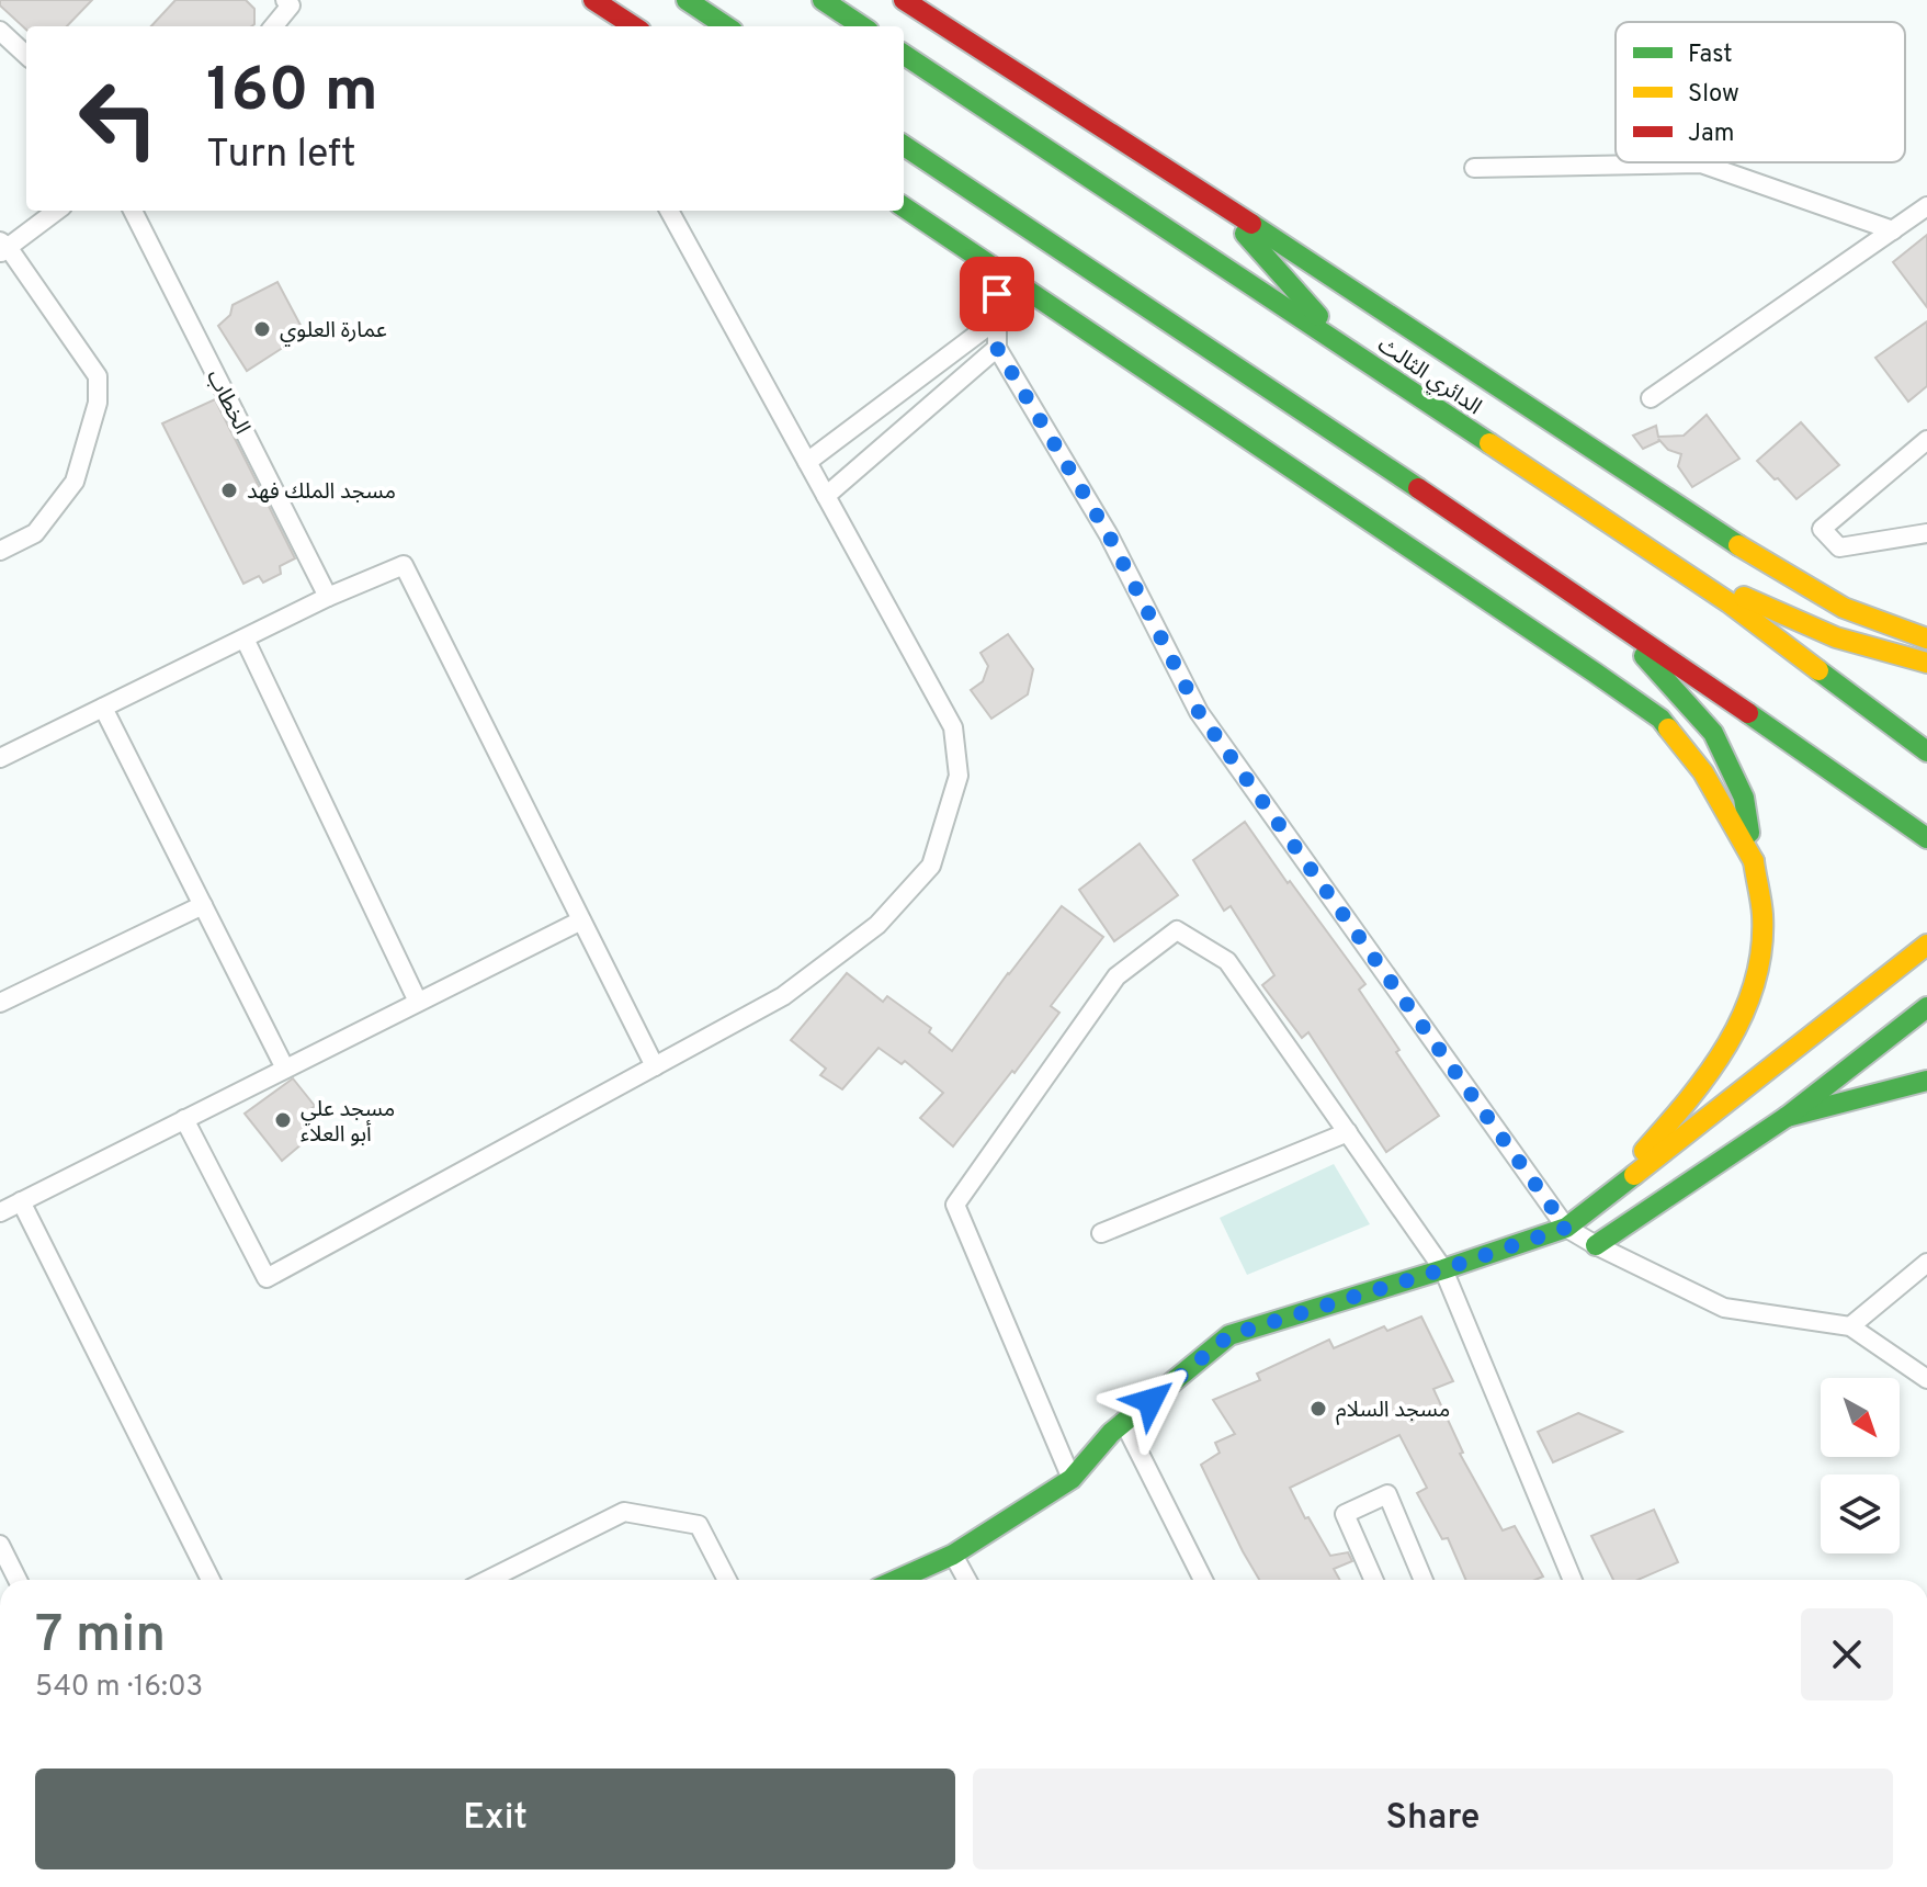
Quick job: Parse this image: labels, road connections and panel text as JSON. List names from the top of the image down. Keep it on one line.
{"streets":{"main road":["الدائري الثالث"],"street":["الخطاب"]},"places":["عمارة العلوي","مسجد الملك فهد","مسجد علي أبو العلاء","مسجد السلام"],"legend":["Fast","Slow","Jam"],"north":"bottom right","page":{"turn":["160 m","Turn left"],"heading":["7 min","540 m · 16:03"],"buttons":["Exit","Share"]}}
